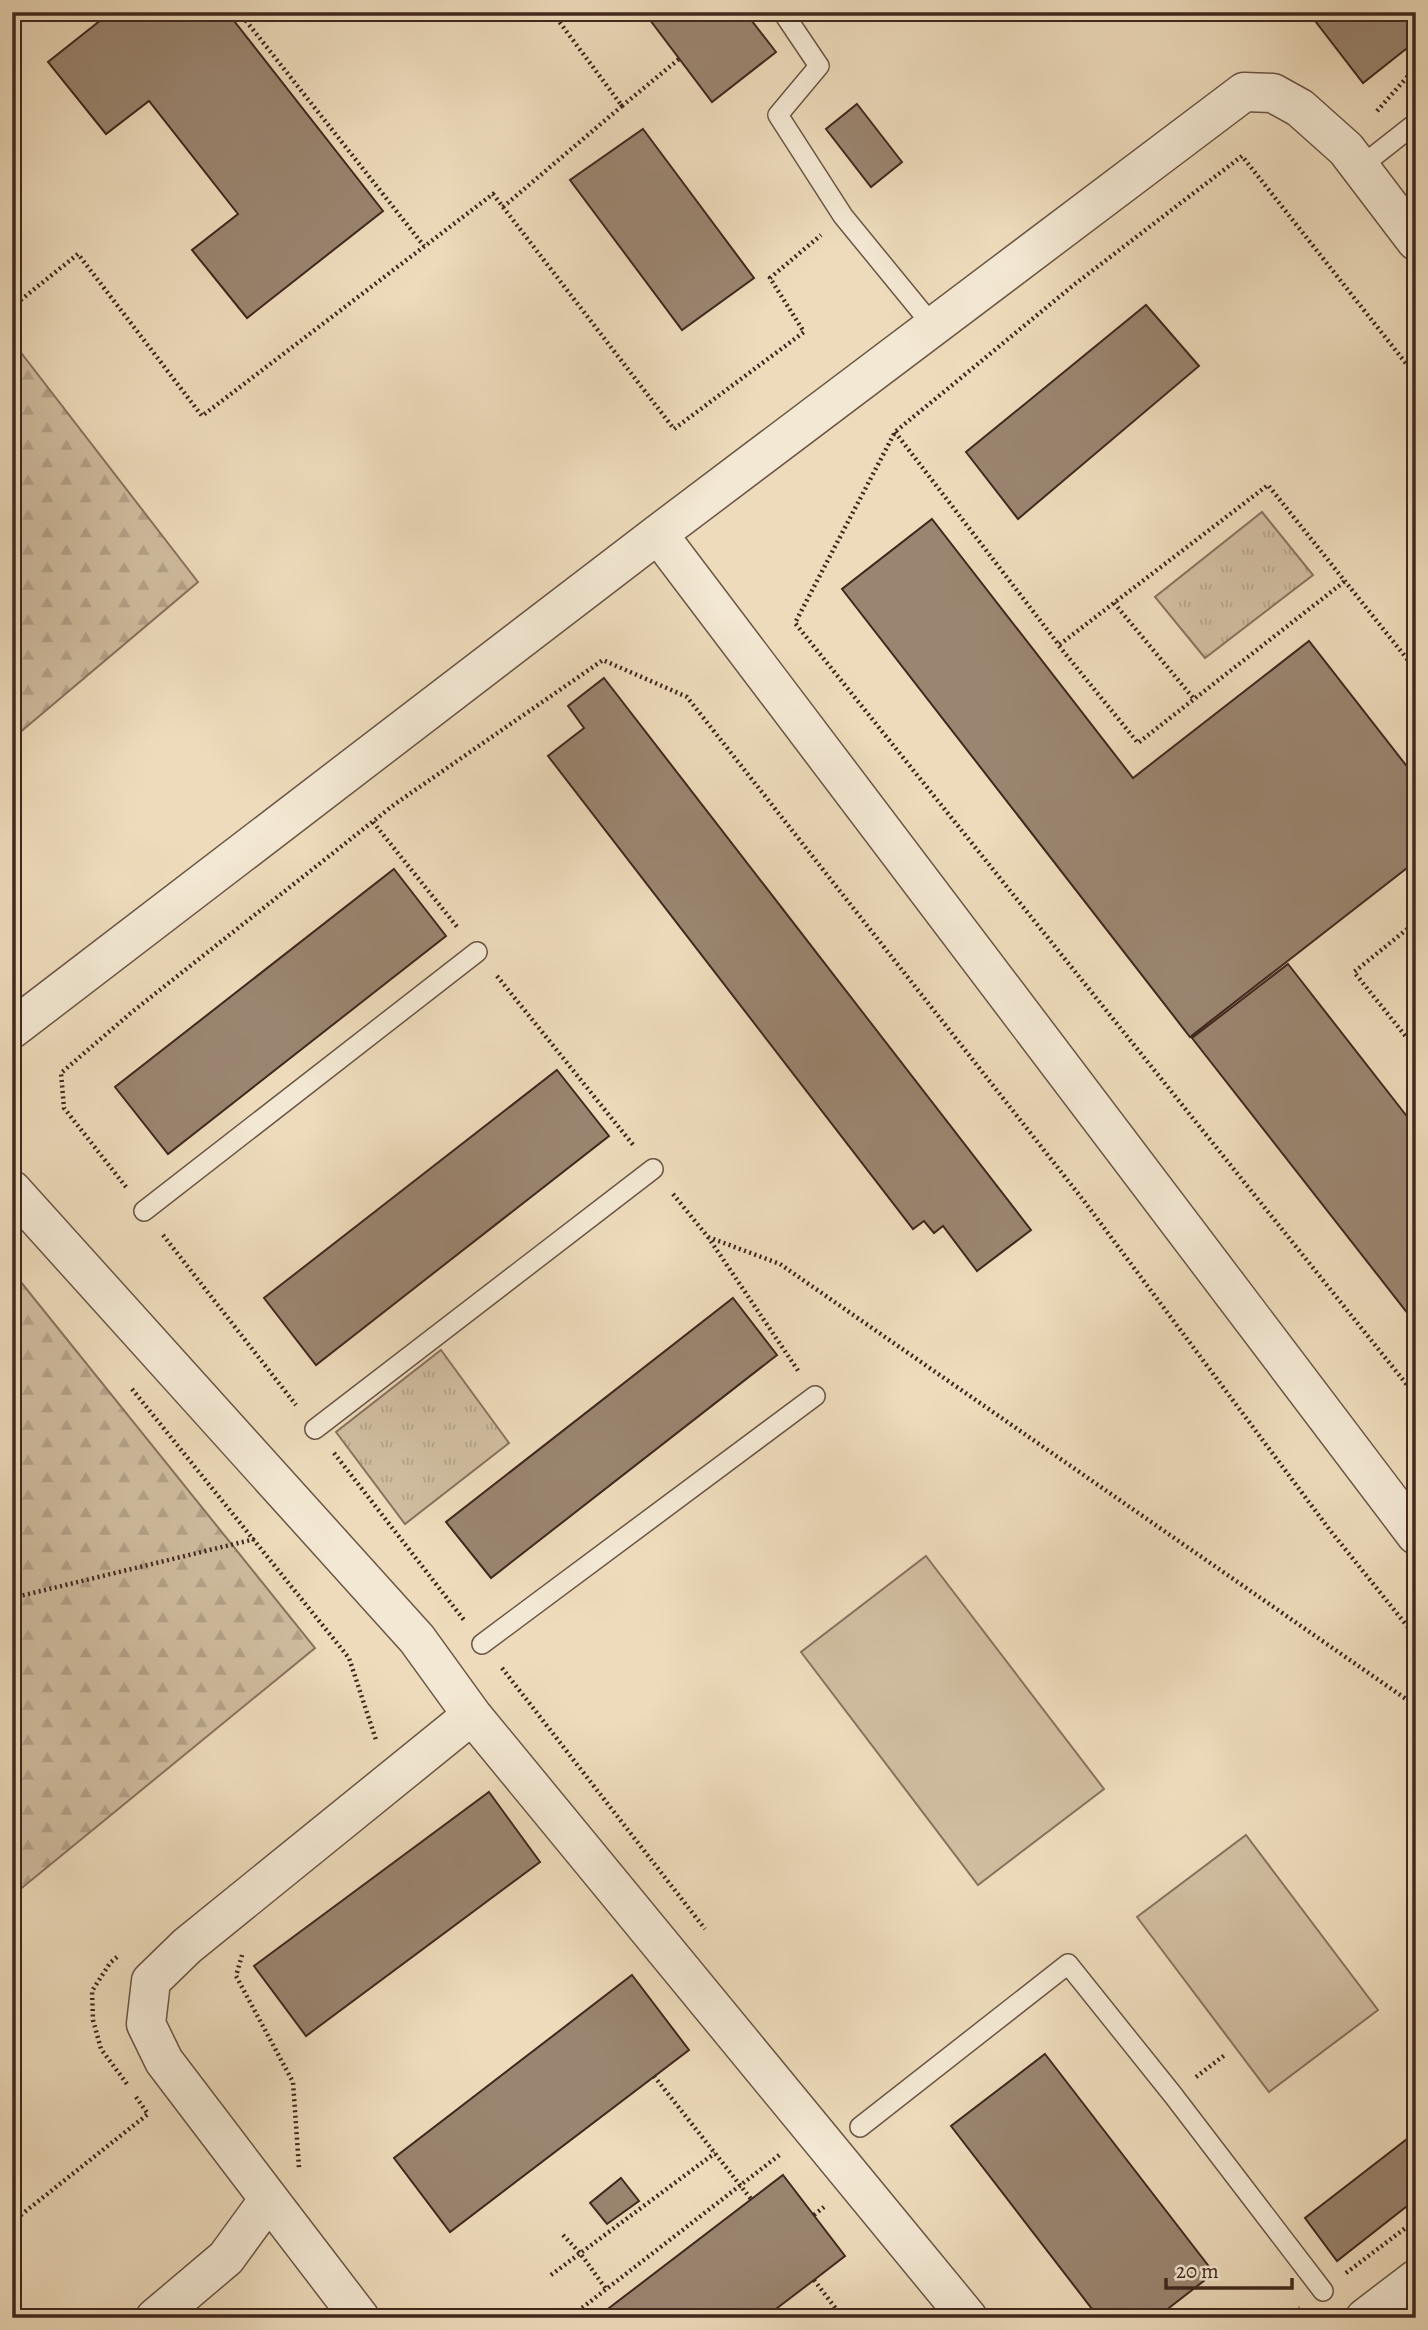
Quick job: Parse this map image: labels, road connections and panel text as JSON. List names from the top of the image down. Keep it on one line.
{"scale_bar":"20 m"}
